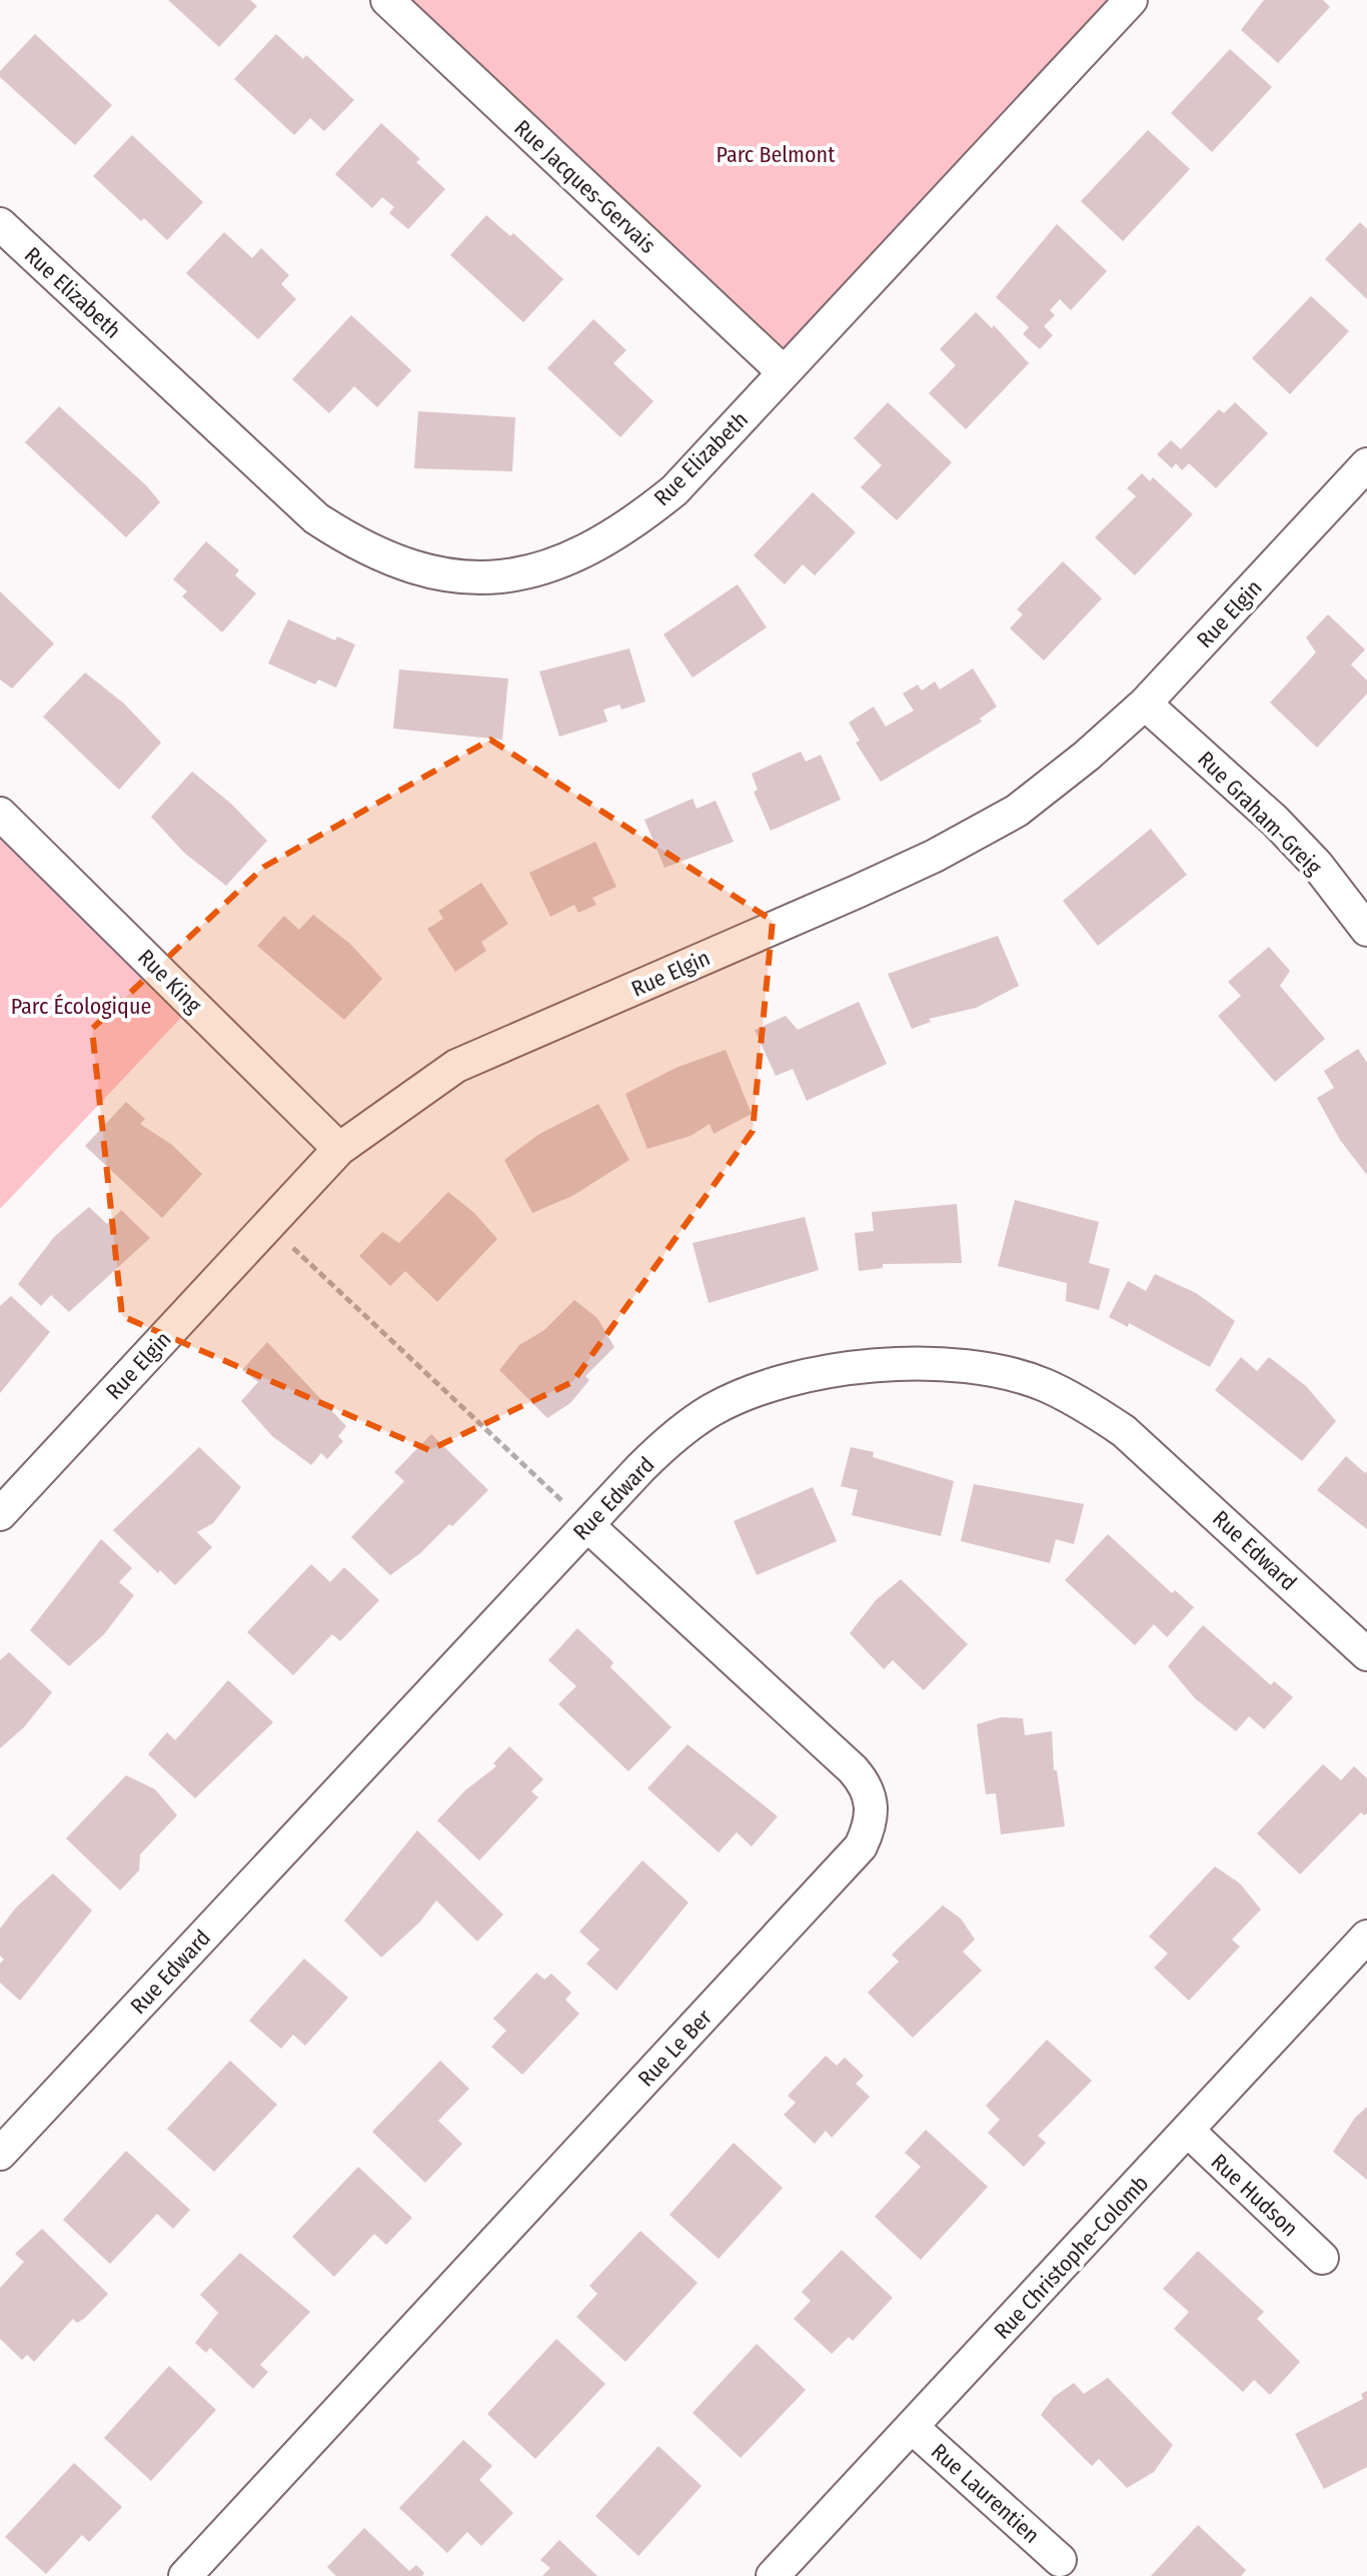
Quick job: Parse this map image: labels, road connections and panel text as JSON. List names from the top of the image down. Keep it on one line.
{"streets":{"street":["Rue Jacques-Gervais","Rue Elizabeth","Rue Elgin","Rue Graham-Greig","Rue King","Rue Edward","Rue Le Ber","Rue Hudson","Rue Christophe-Colomb","Rue Laurentien"]},"crossings":[["Rue Jacques-Gervais","Rue Elizabeth"],["Rue Elgin","Rue Graham-Greig"],["Rue Elgin","Rue King"],["Rue Edward","Rue Le Ber"],["Rue Hudson","Rue Christophe-Colomb"],["Rue Christophe-Colomb","Rue Laurentien"]],"parks":["Parc Belmont","Parc Écologique"]}
